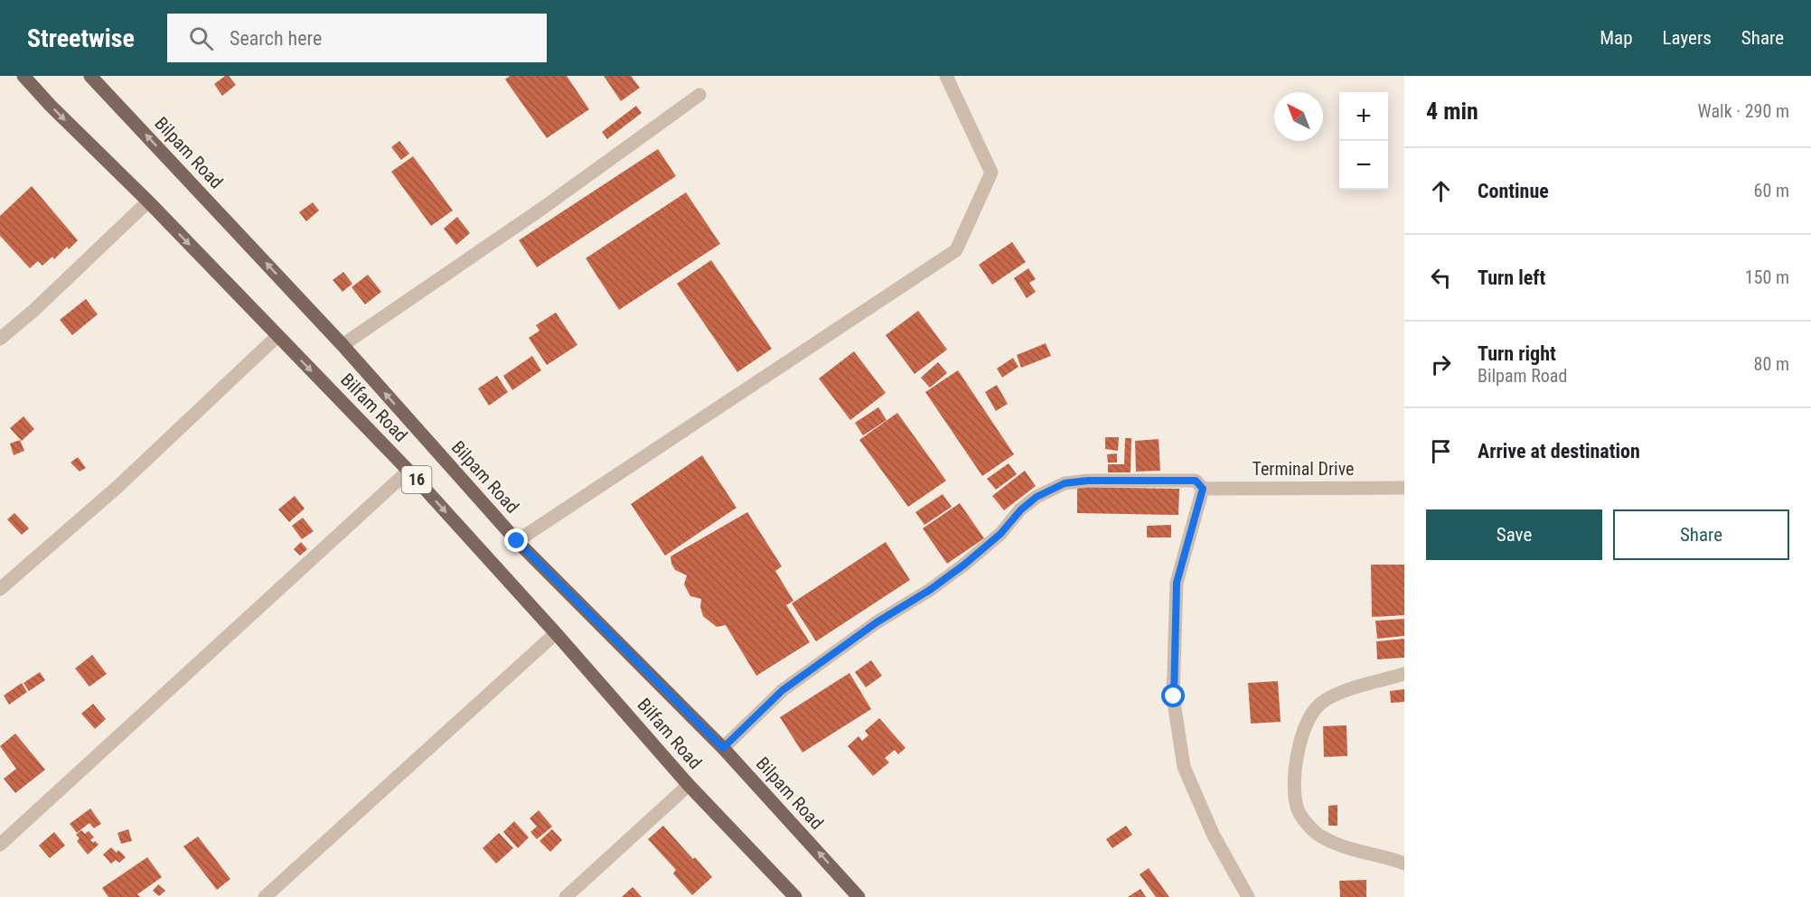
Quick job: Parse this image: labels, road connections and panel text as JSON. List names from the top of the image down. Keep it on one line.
{"streets":{"main road":["Bilpam Road","Bilfam Road","16"],"street":["Terminal Drive"]},"crossings":[["Bilpam Road","Terminal Drive"]],"one_way":["Bilpam Road","Bilfam Road"],"north":"top left","page":{"header":"Streetwise","search":"Search here","nav":["Map","Layers","Share"],"heading":["4 min","Walk · 290 m"],"map_buttons":["+","−"],"list":[["Continue","60 m"],["Turn left","150 m"],["Turn right","Bilpam Road","80 m"],"Arrive at destination"],"buttons":["Save","Share"]}}
